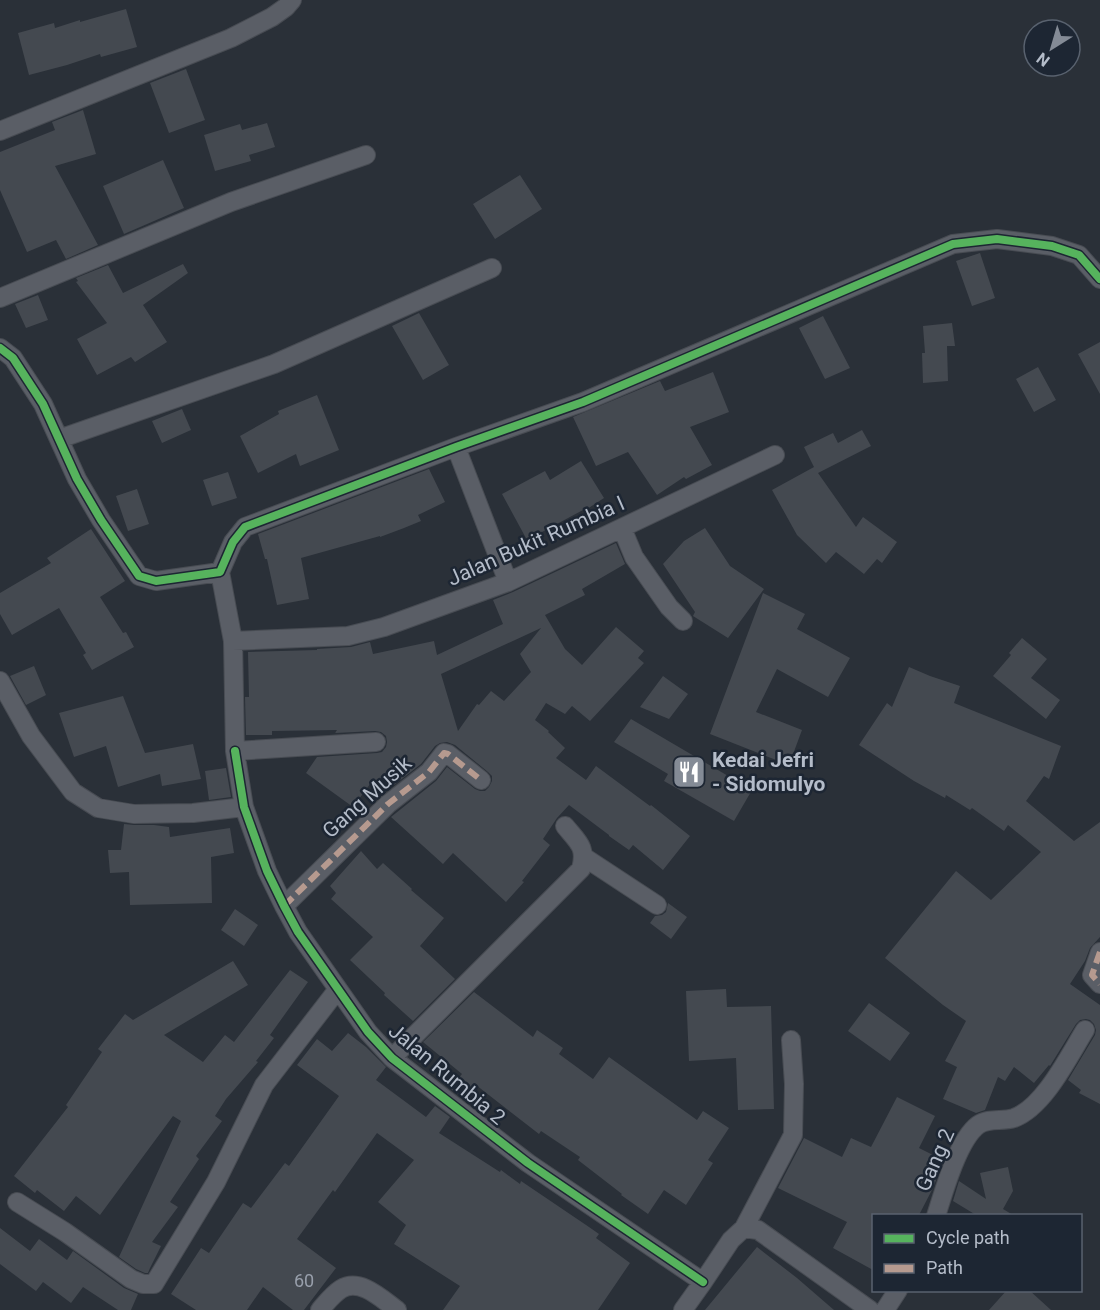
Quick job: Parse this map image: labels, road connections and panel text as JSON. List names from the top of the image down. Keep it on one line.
{"streets":{"street":["Jalan Bukit Rumbia I","Gang Musik","Jalan Rumbia 2","Gang 2"]},"crossings":[["Jalan Bukit Rumbia I","Jalan Rumbia 2"],["Gang Musik","Jalan Rumbia 2"]],"places":{"restaurant":["Kedai Jefri - Sidomulyo"]},"house_numbers":["60"],"legend":["Cycle path","Path"],"north":"bottom left"}
